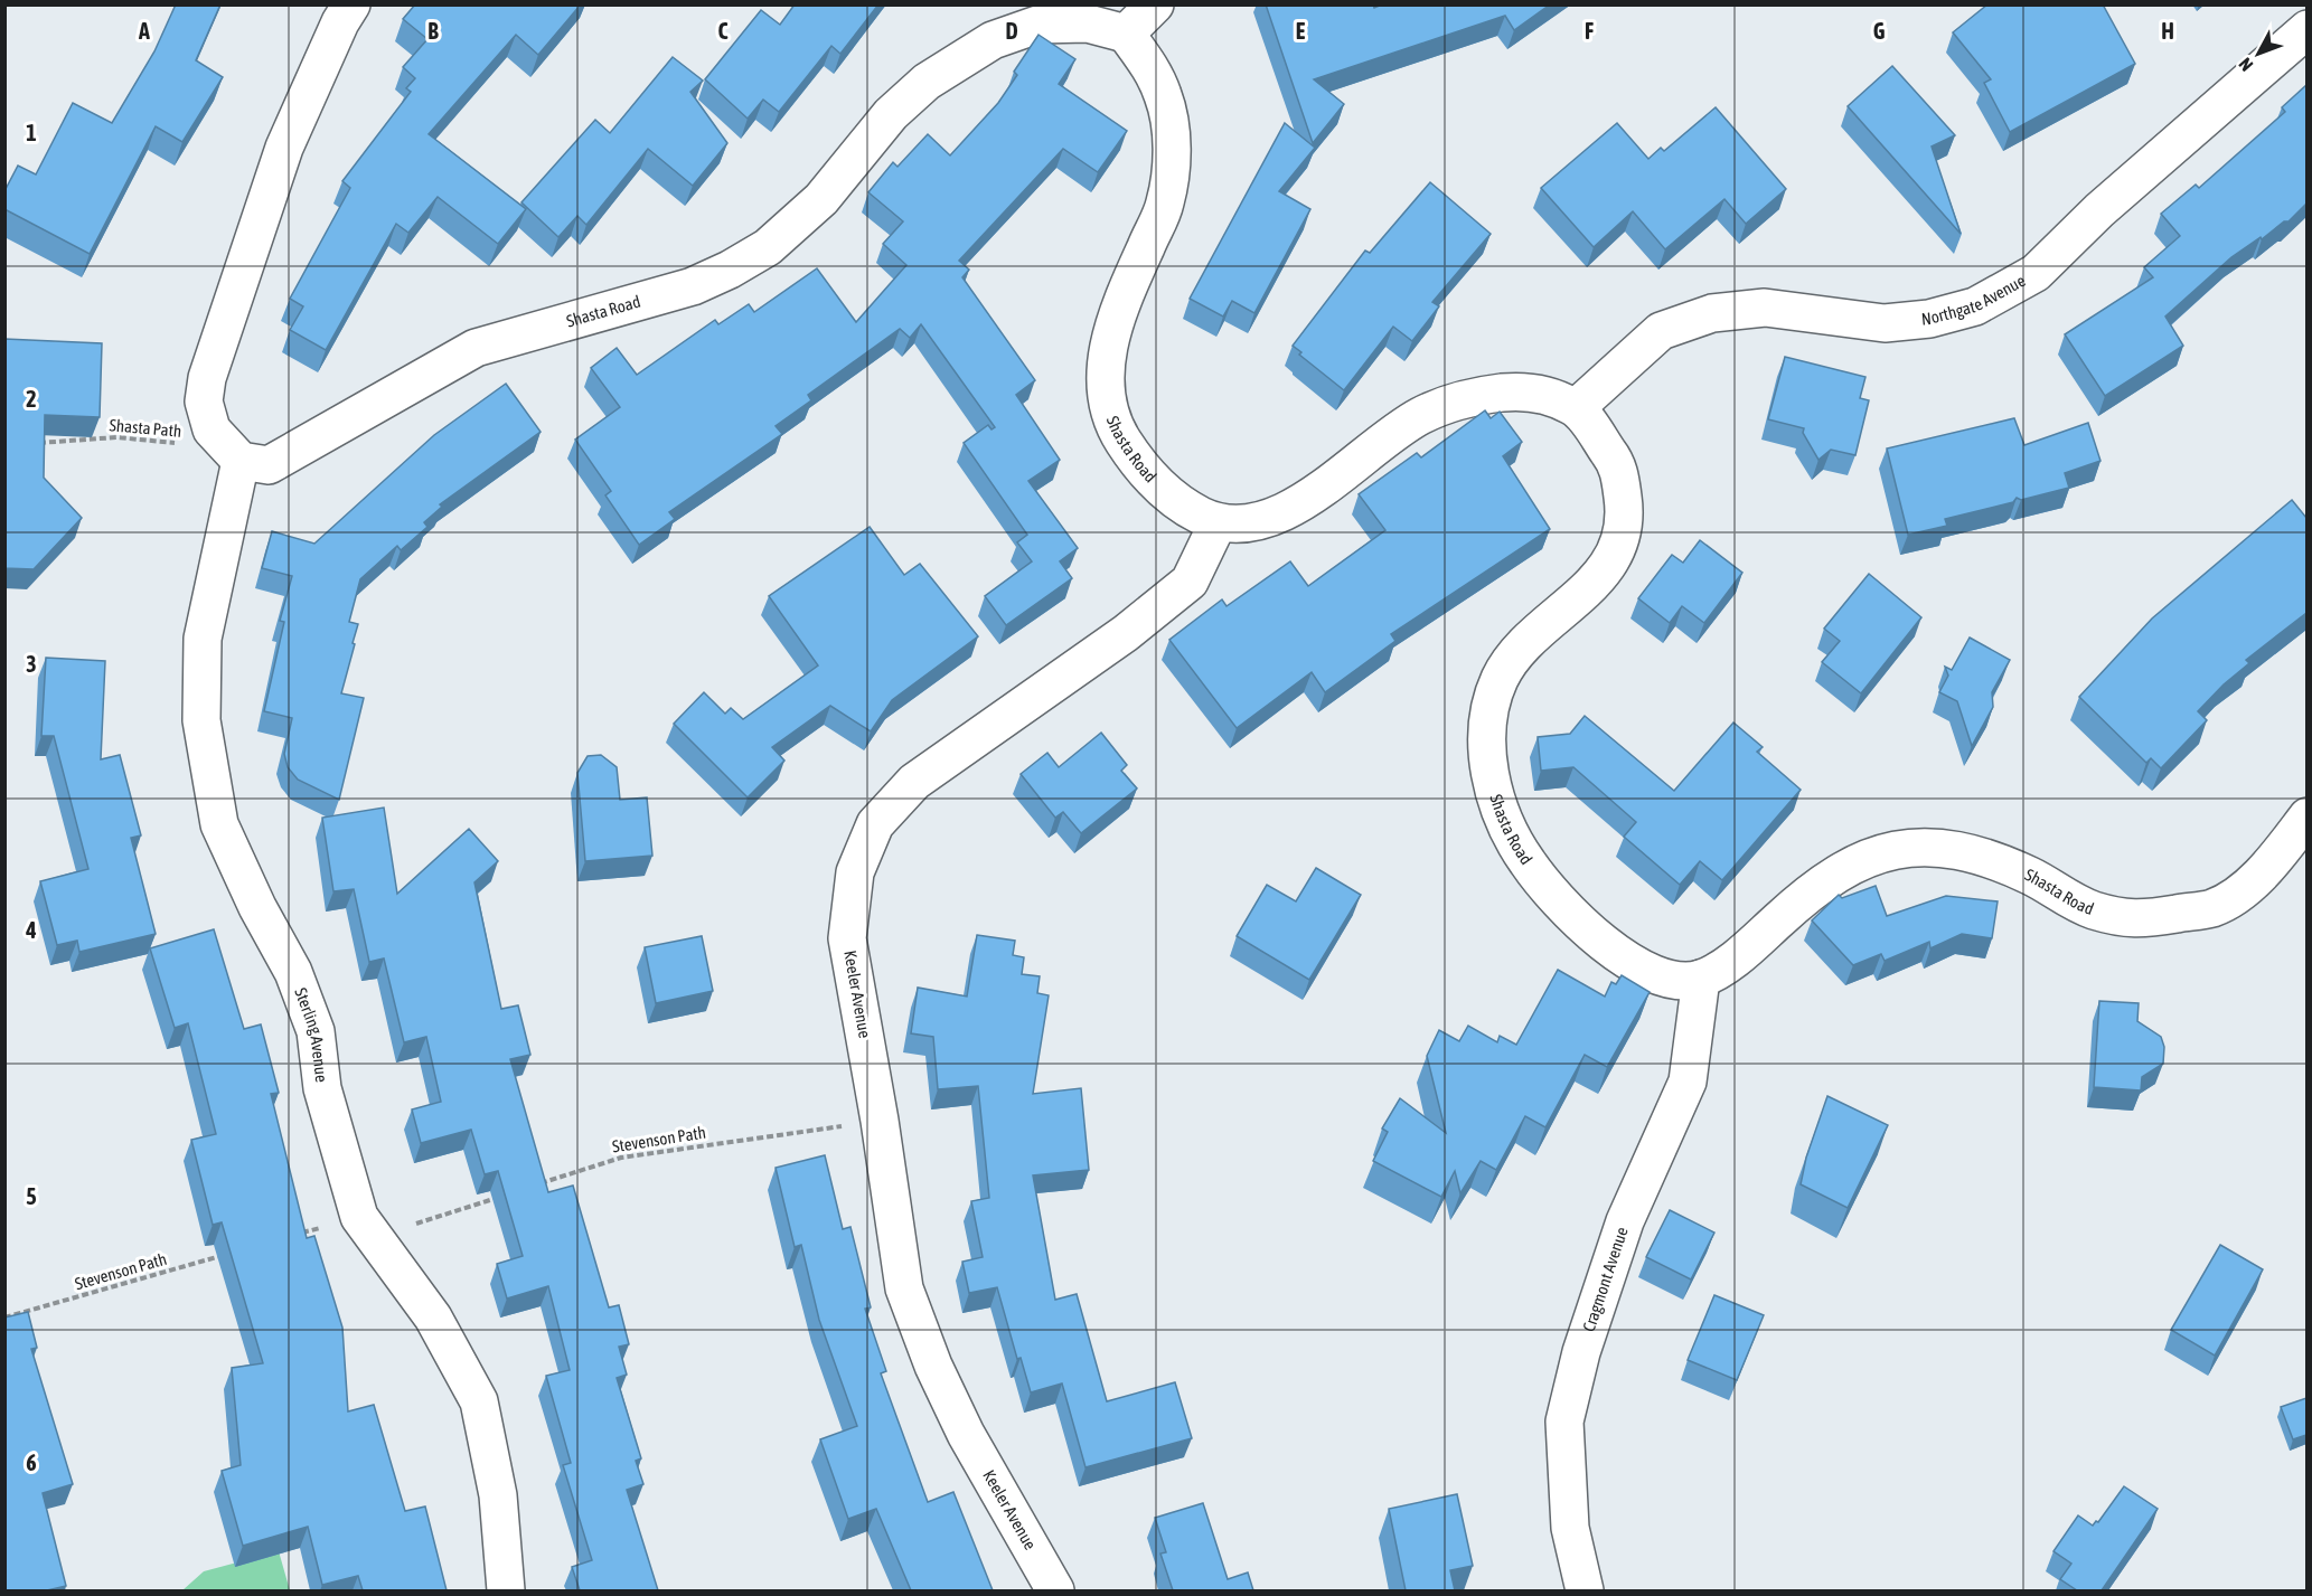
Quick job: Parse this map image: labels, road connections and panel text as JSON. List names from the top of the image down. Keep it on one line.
{"streets":{"street":["Northgate Avenue","Shasta Road","Keeler Avenue","Sterling Avenue","Cragmont Avenue"],"path":["Shasta Path","Stevenson Path"]},"crossings":[["Northgate Avenue","Shasta Road"],["Shasta Road","Shasta Path"],["Shasta Road","Keeler Avenue"],["Shasta Road","Sterling Avenue"],["Shasta Road","Cragmont Avenue"],["Shasta Path","Sterling Avenue"],["Keeler Avenue","Stevenson Path"]],"north":"bottom left","grid":{"columns":["A","B","C","D","E","F","G","H"],"rows":["1","2","3","4","5","6"]}}
